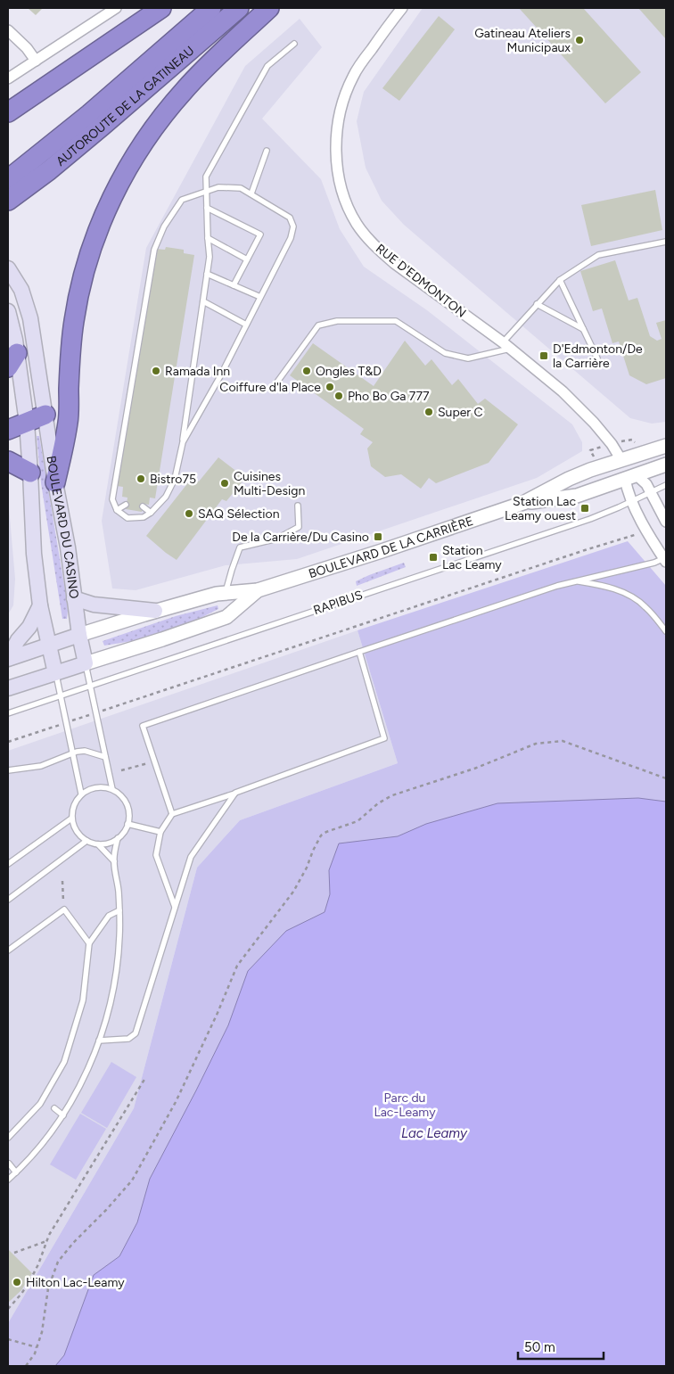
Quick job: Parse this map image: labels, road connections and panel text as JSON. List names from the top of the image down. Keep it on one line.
{"streets":{"highway":["AUTOROUTE DE LA GATINEAU"],"main road":["BOULEVARD DU CASINO","BOULEVARD DE LA CARRIÈRE"],"street":["RUE D'EDMONTON"],"lane":["RAPIBUS"]},"crossings":[["RUE D'EDMONTON","BOULEVARD DE LA CARRIÈRE"],["BOULEVARD DU CASINO","BOULEVARD DE LA CARRIÈRE"],["BOULEVARD DU CASINO","RAPIBUS"]],"water":["Lac Leamy"],"parks":["Parc du Lac-Leamy"],"places":{"other":["Gatineau Ateliers Municipaux","Ramada Inn","Ongles T&D","Coiffure d'la Place","Pho Bo Ga 777","Super C","Bistro75","Cuisines Multi-Design","SAQ Sélection","Hilton Lac-Leamy"],"transit":["D'Edmonton/De la Carrière","Station Lac Leamy ouest","De la Carrière/Du Casino","Station Lac Leamy"]},"scale_bar":"50 m"}
